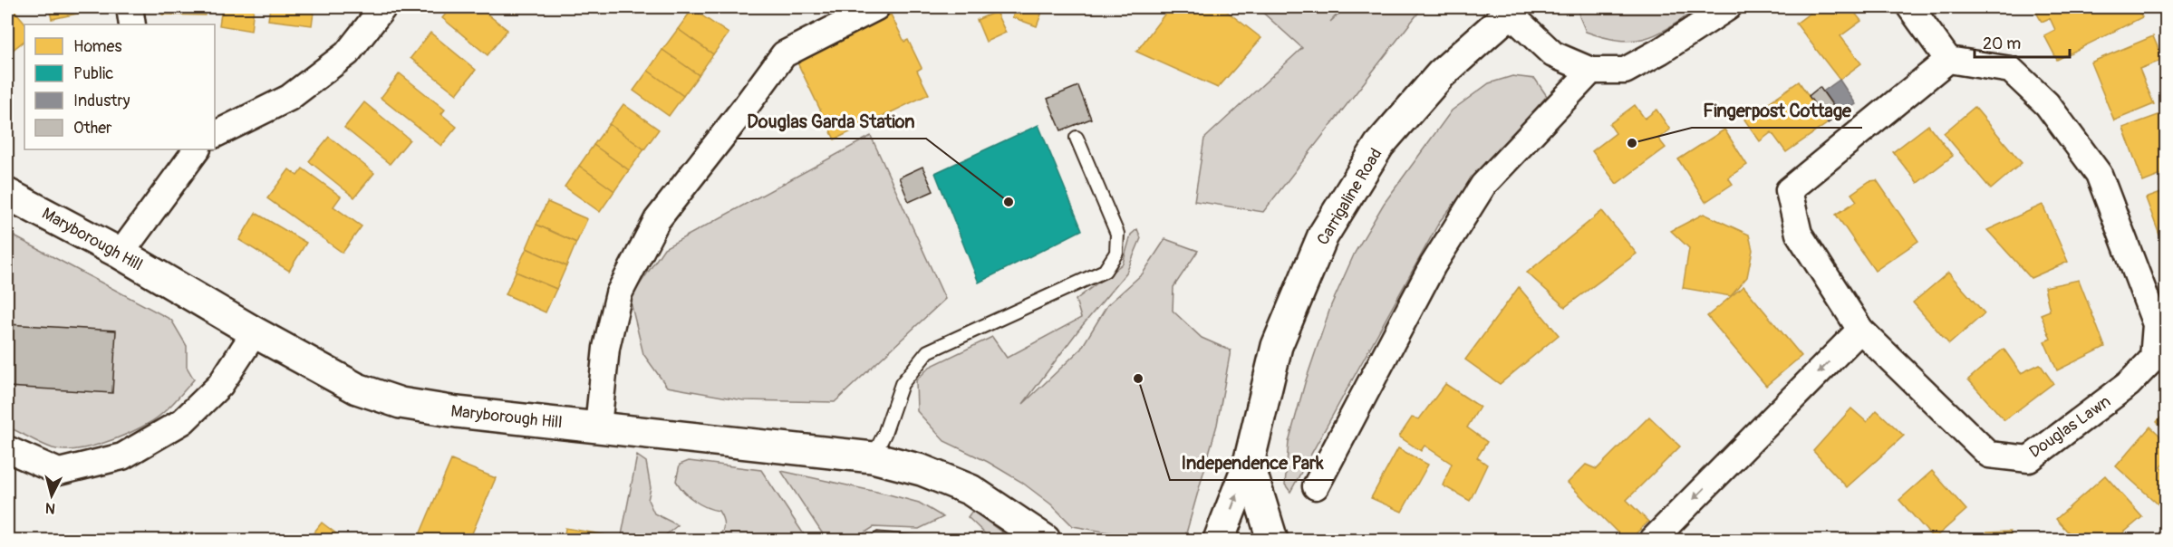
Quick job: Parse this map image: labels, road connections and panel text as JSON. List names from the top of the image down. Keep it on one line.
{"streets":{"street":["Carrigaline Road","Maryborough Hill","Douglas Lawn"]},"places":["Fingerpost Cottage","Douglas Garda Station","Independence Park"],"legend":["Homes","Public","Industry","Other"],"scale_bar":"20 m","north":"bottom"}
